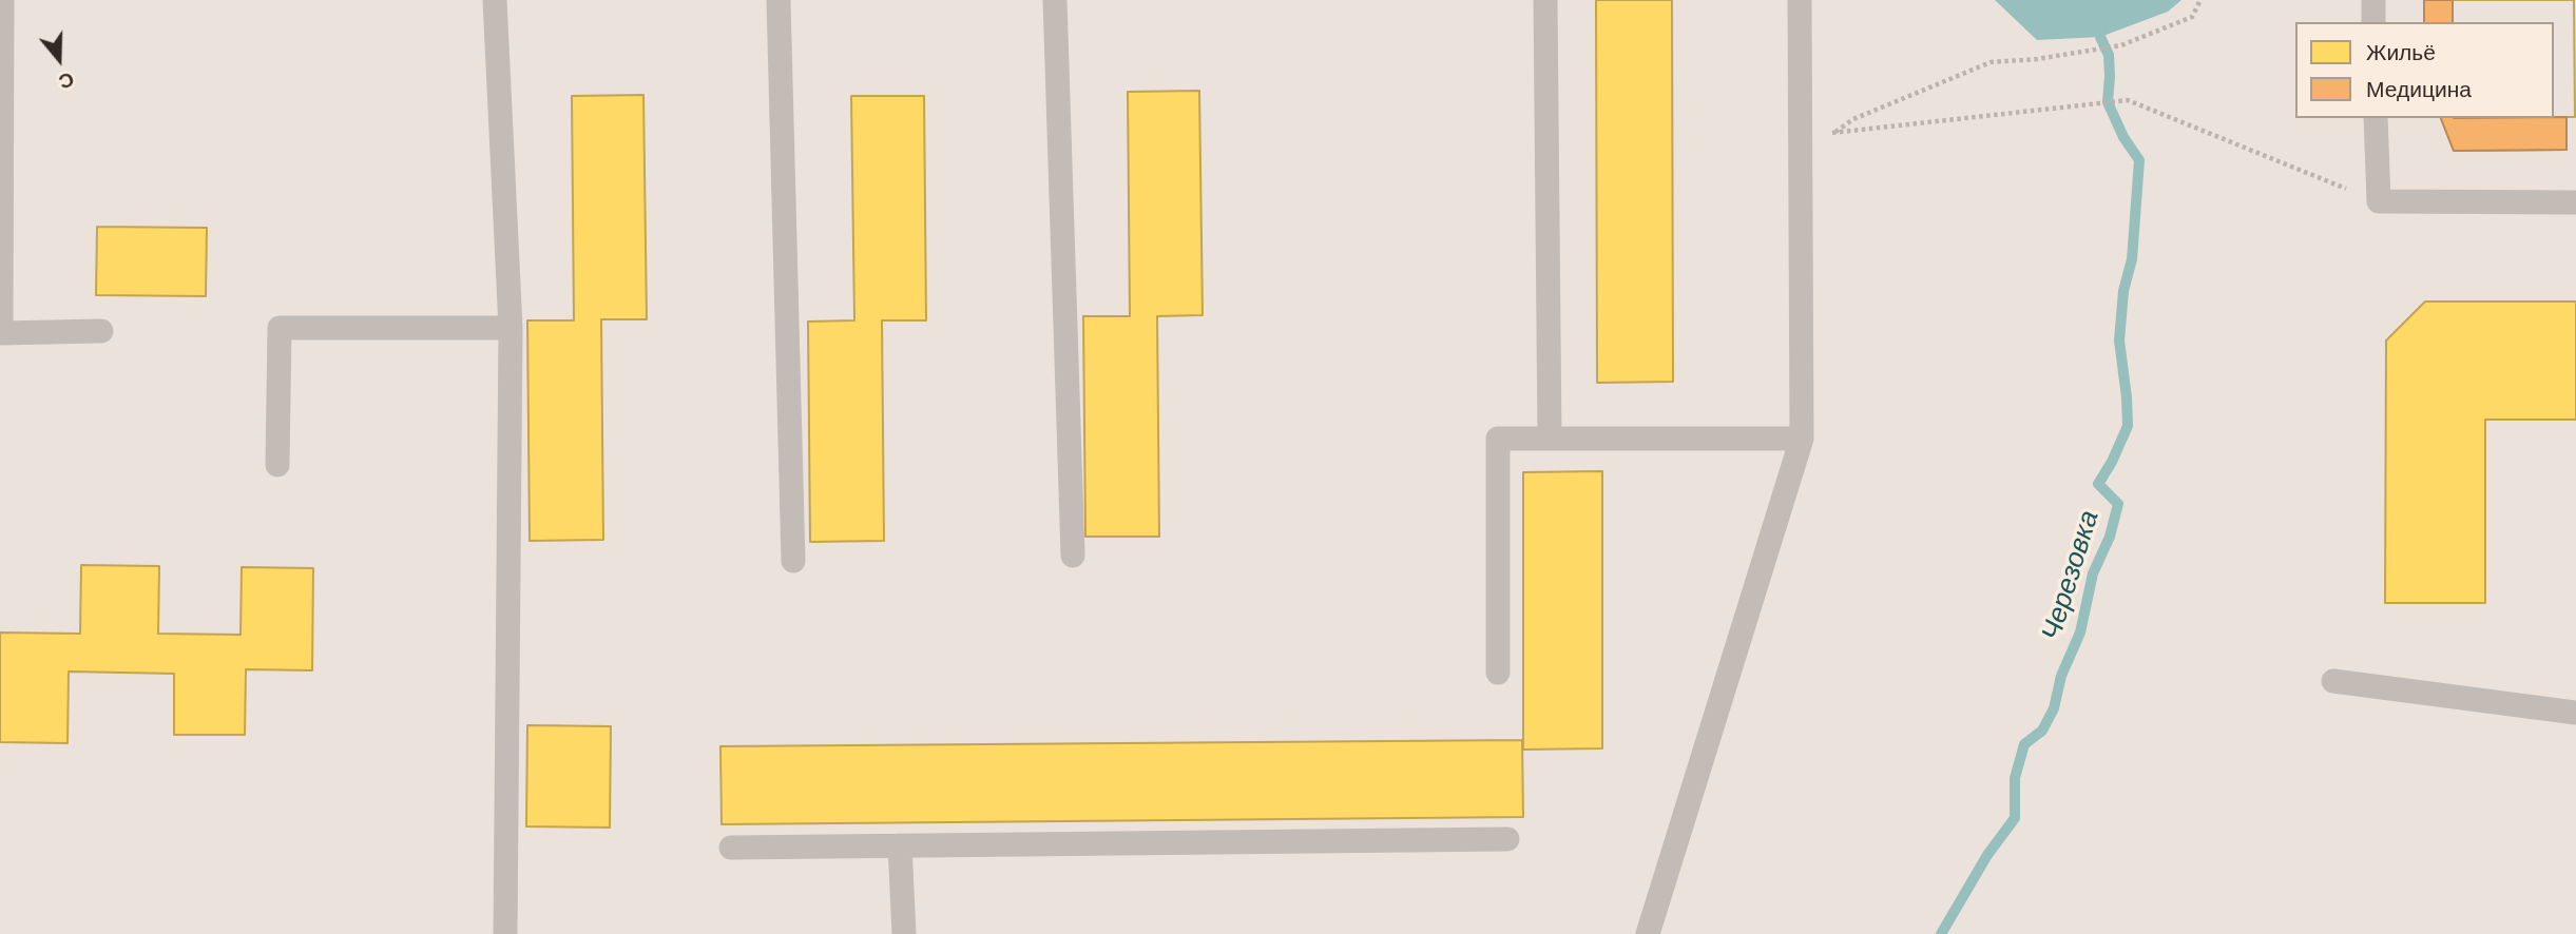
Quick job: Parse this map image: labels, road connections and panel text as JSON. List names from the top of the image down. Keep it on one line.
{"water":["Черезовка"],"legend":["Жильё","Медицина"],"north":"bottom"}
